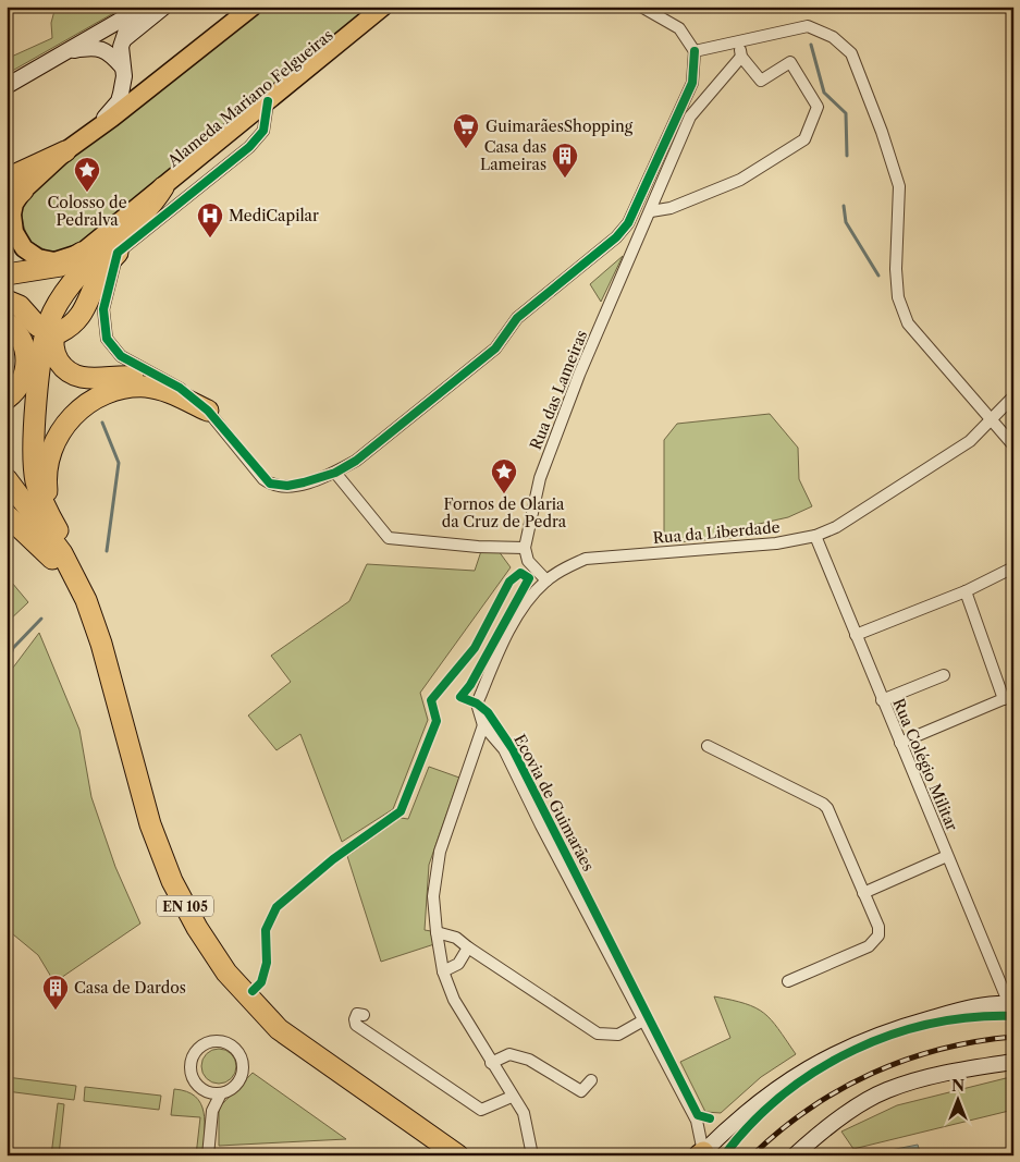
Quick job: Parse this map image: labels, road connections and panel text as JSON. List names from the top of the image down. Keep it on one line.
{"streets":{"highway":["EN 105"],"main road":["Alameda Mariano Felgueiras"],"street":["Rua das Lameiras","Rua da Liberdade","Rua Colégio Militar"],"cycle path":["Ecovia de Guimarães"]},"crossings":[["Rua da Liberdade","Rua Colégio Militar"]],"places":{"supermarket":["GuimarãesShopping"],"building":["Casa das Lameiras","Casa de Dardos"],"place":["Colosso de Pedralva","Fornos de Olaria da Cruz de Pedra"],"hospital":["MediCapilar"]},"north":"top"}
